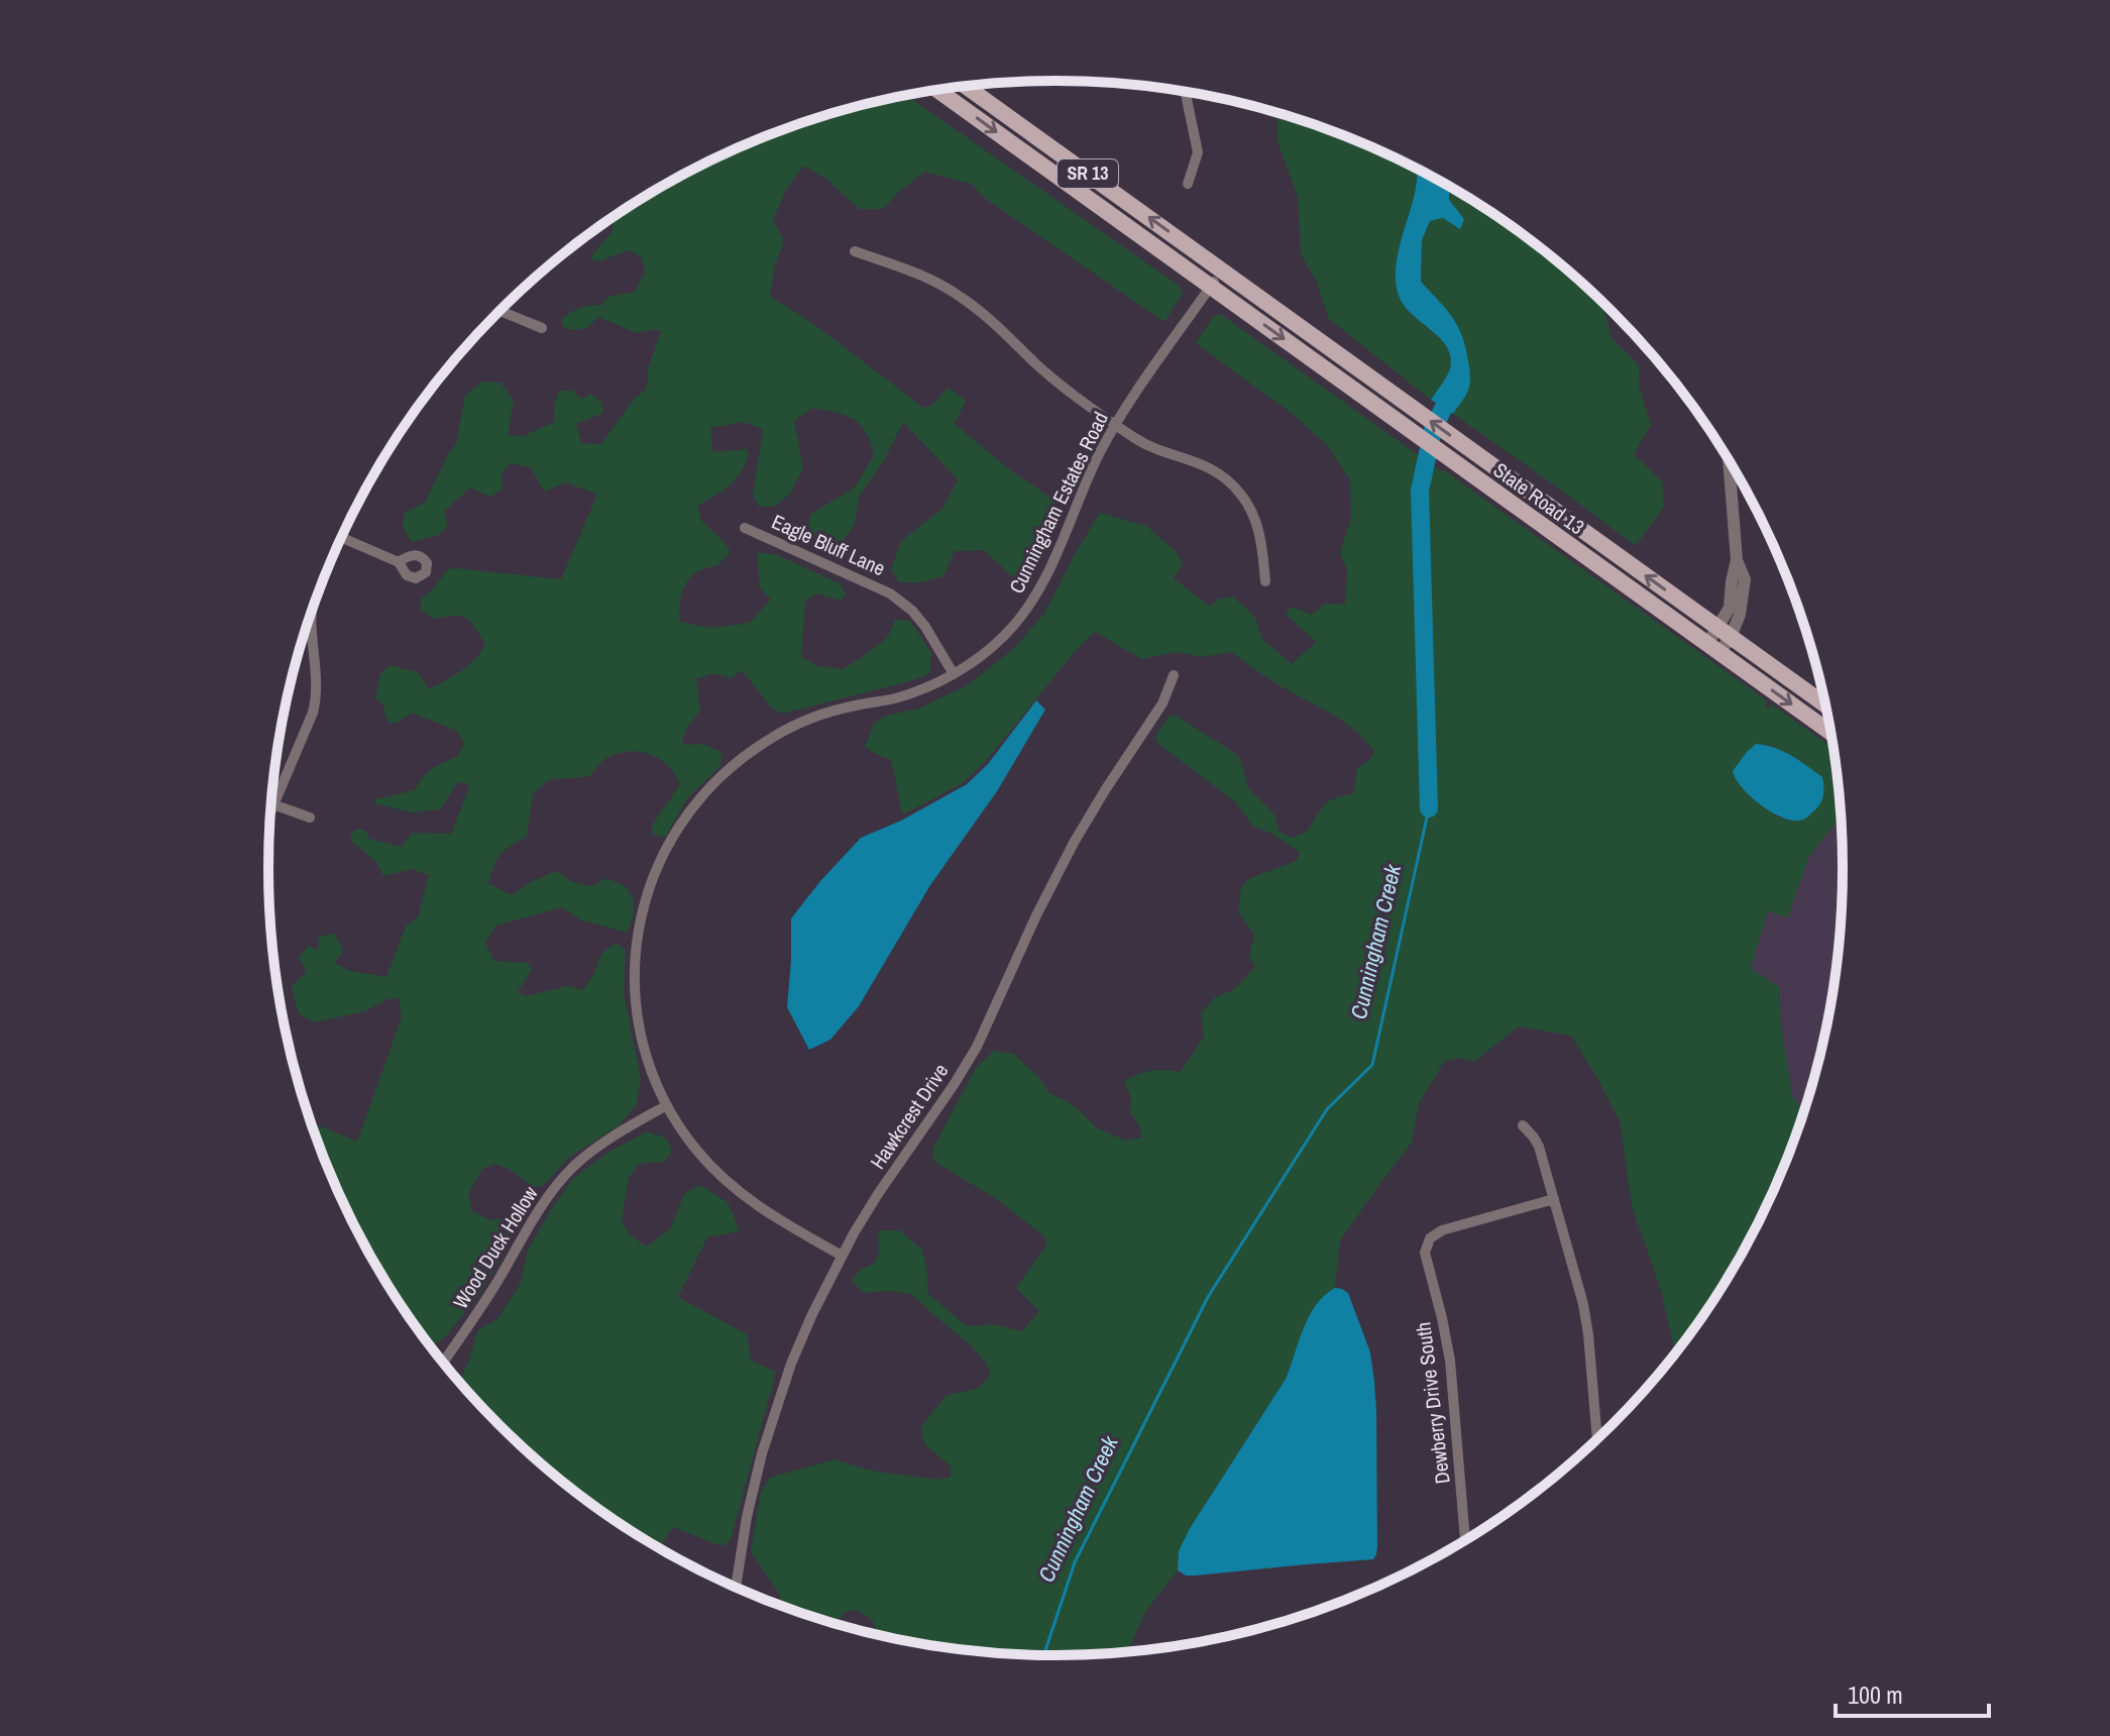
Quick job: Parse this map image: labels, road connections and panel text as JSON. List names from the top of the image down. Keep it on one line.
{"streets":{"main road":["SR 13","State Road 13"],"street":["Cunningham Estates Road","Eagle Bluff Lane","Hawkcrest Drive","Wood Duck Hollow","Dewberry Drive South"]},"crossings":[["SR 13","State Road 13"],["SR 13","Cunningham Estates Road"],["State Road 13","Cunningham Estates Road"],["Cunningham Estates Road","Eagle Bluff Lane"],["Cunningham Estates Road","Hawkcrest Drive"],["Cunningham Estates Road","Wood Duck Hollow"]],"water":["Cunningham Creek"],"scale_bar":"100 m"}
